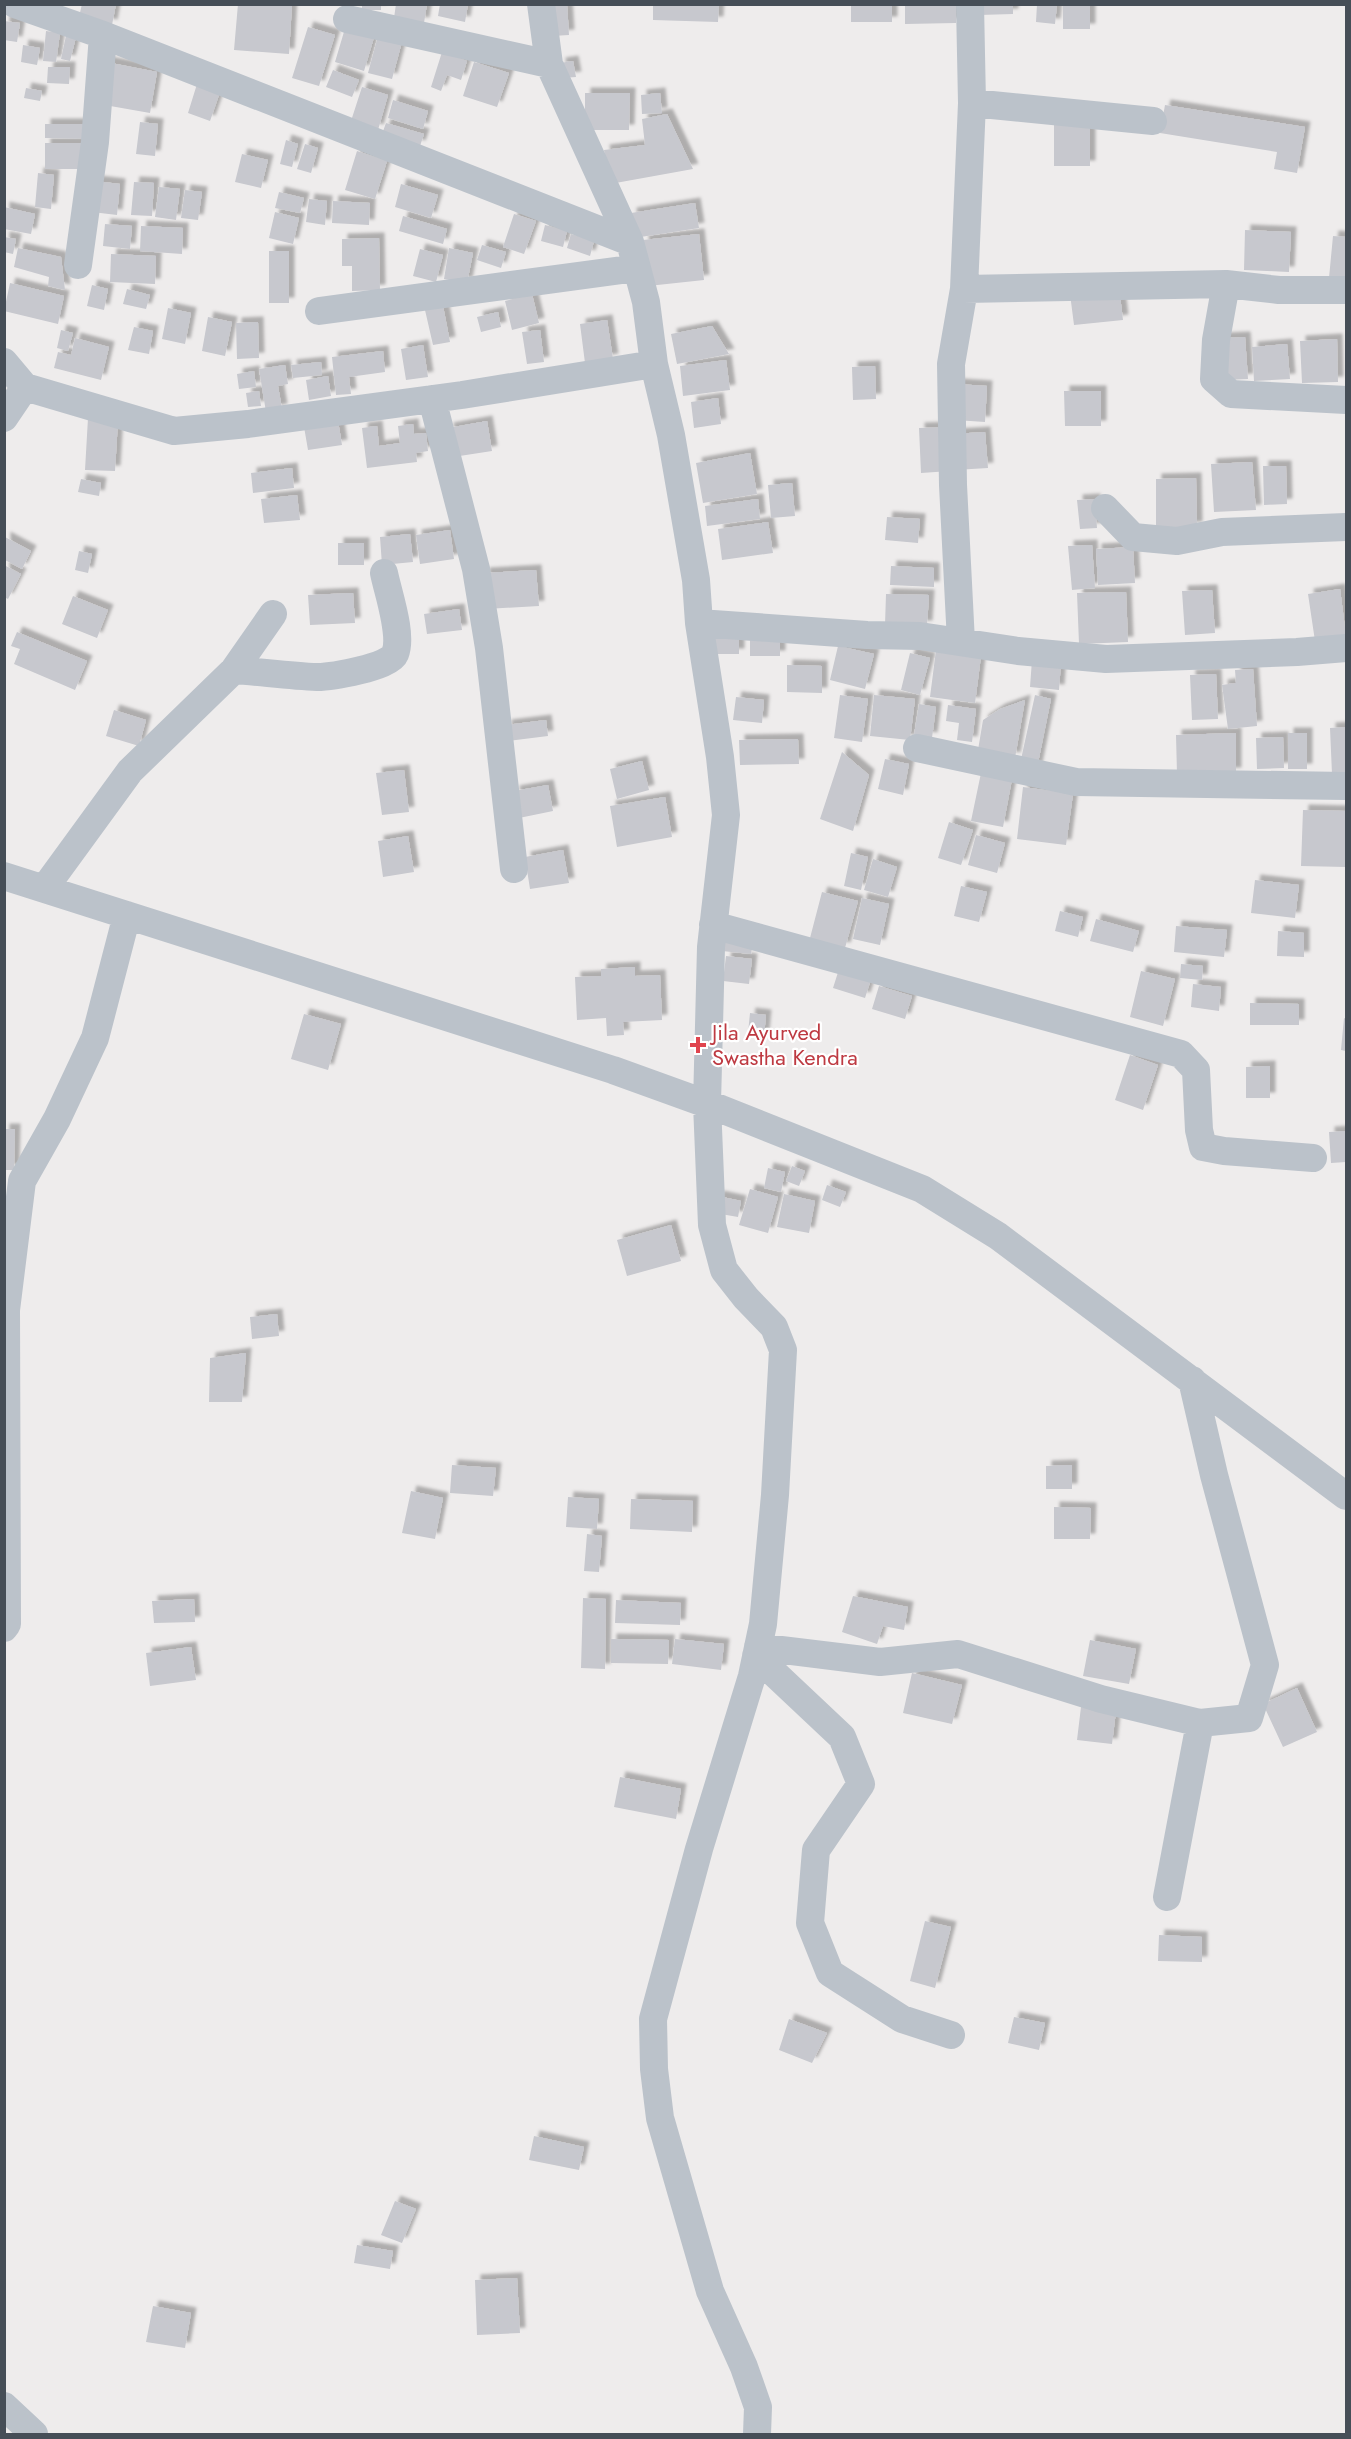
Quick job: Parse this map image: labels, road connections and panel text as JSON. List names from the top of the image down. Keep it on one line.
{"places":{"health":["Jila Ayurved Swastha Kendra"]}}
